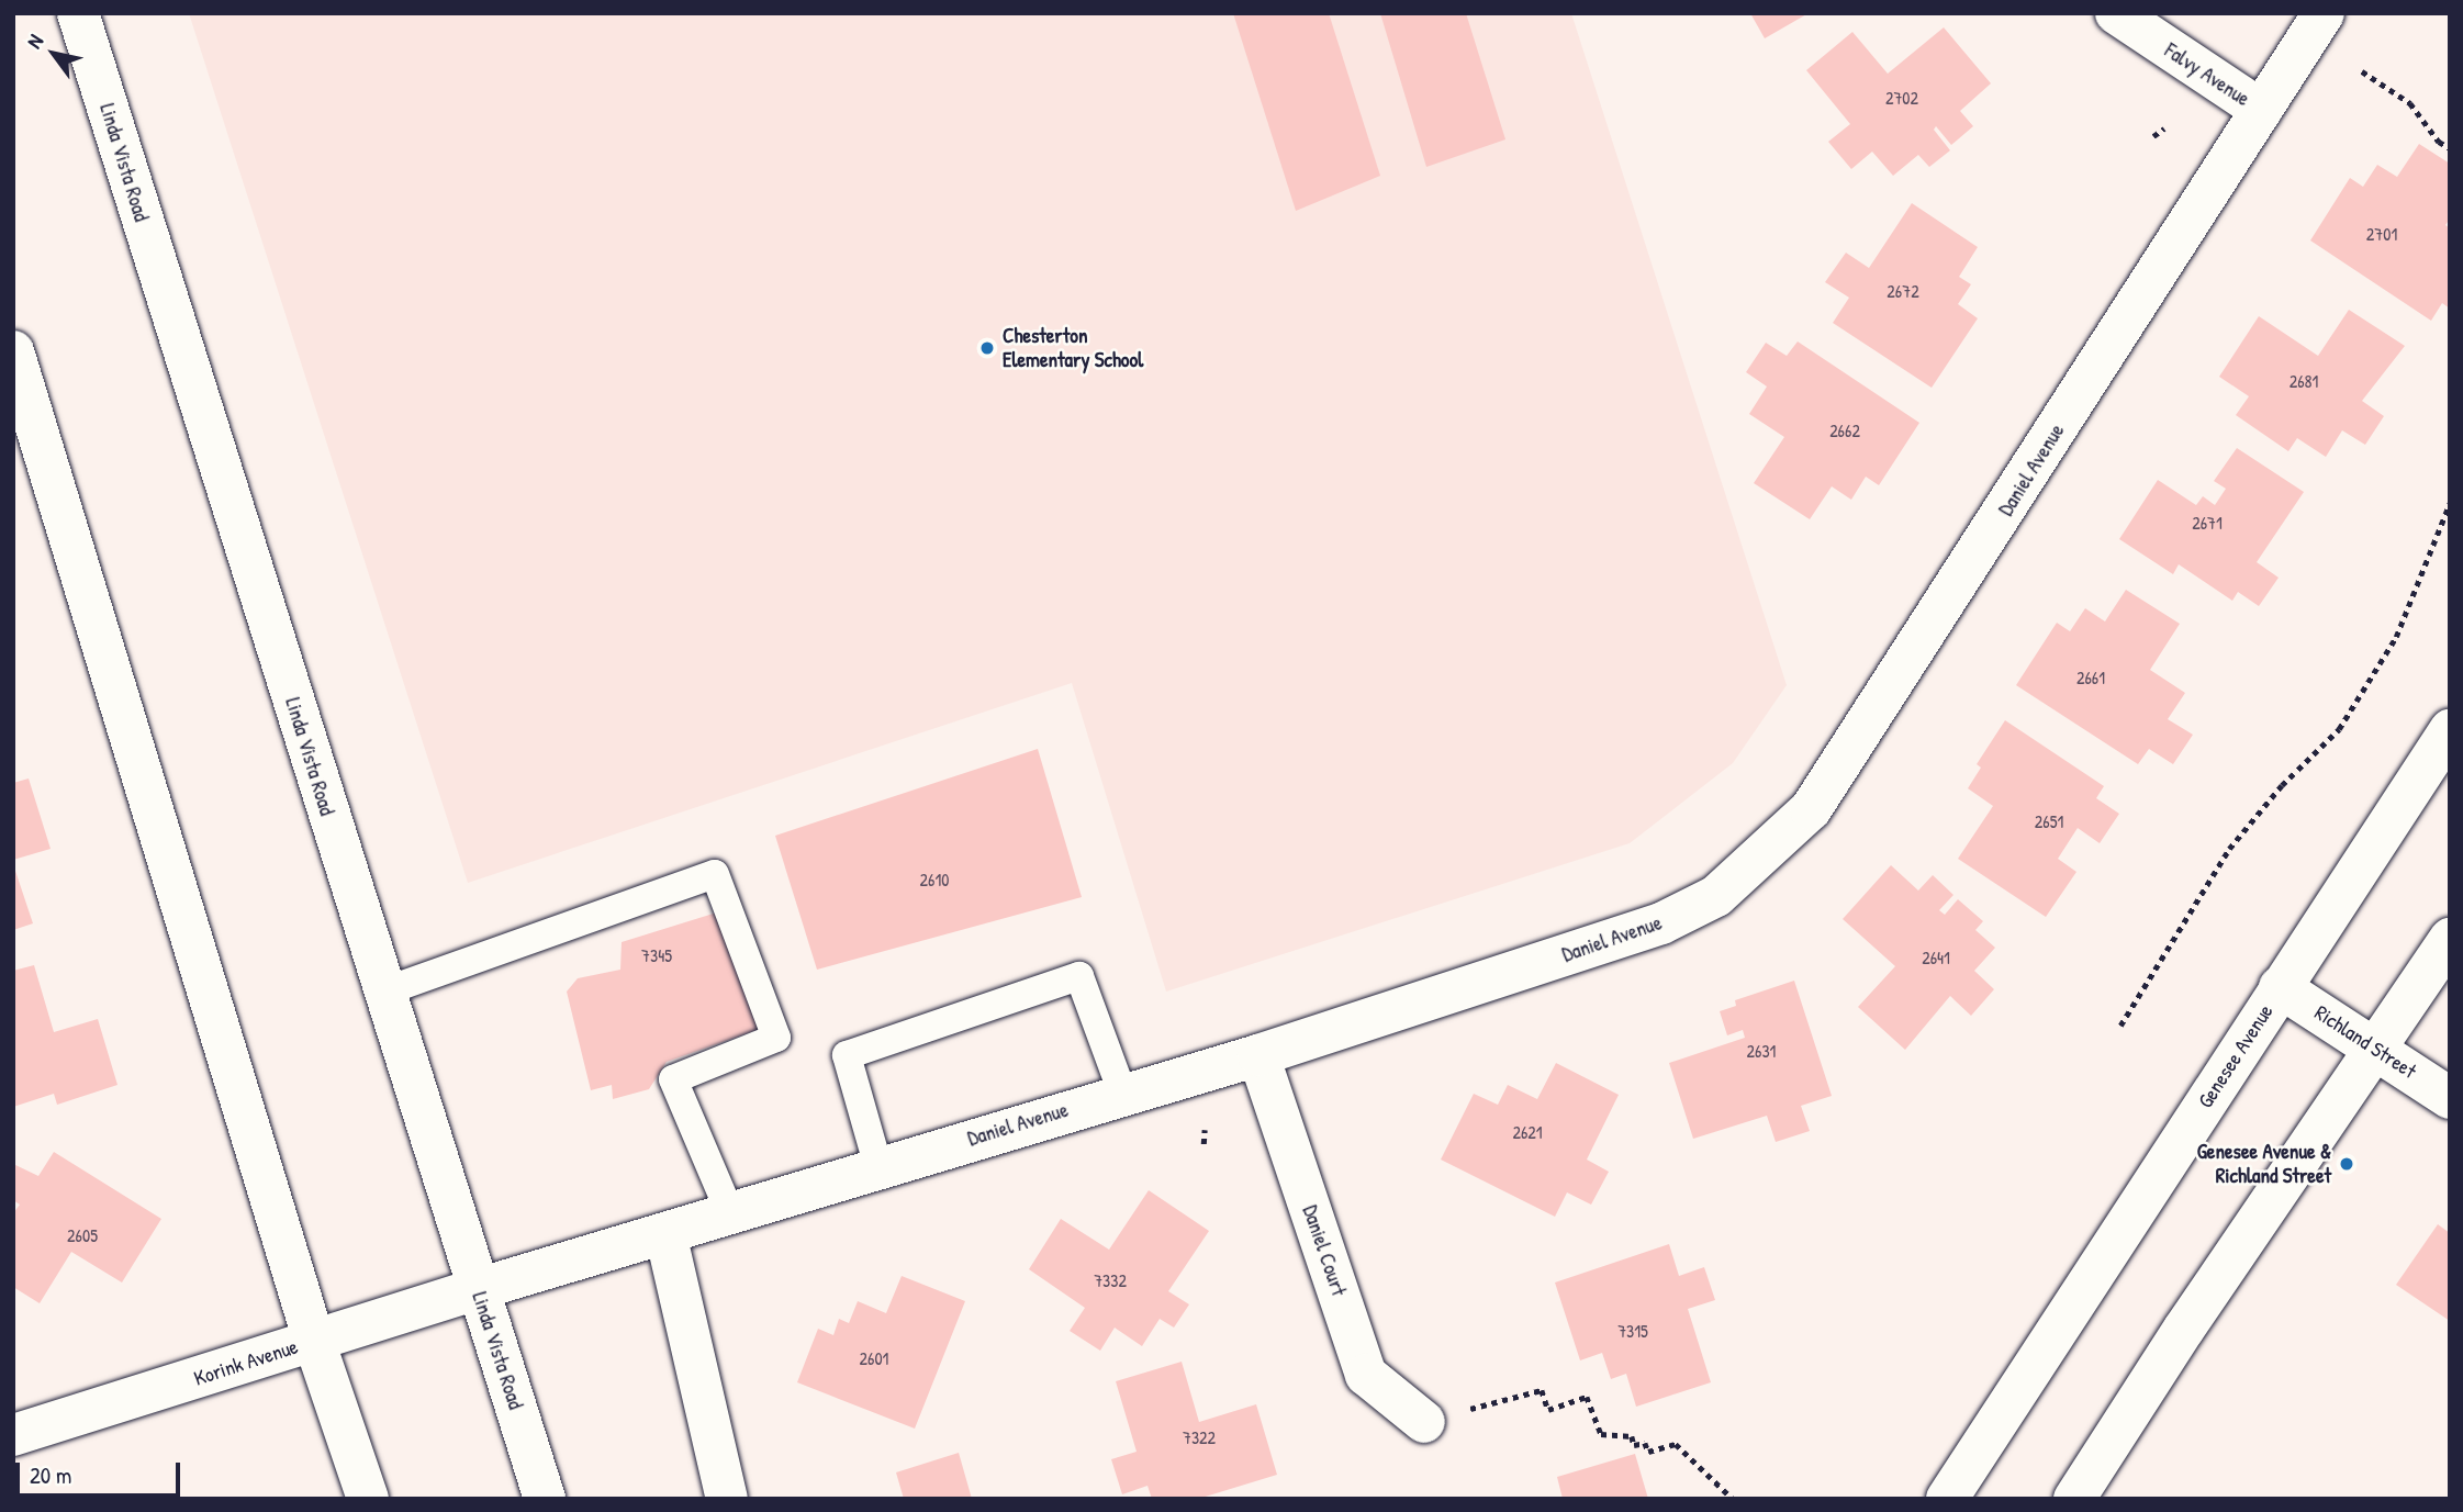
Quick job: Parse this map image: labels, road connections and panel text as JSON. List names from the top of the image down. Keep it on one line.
{"streets":{"street":["Falvy Avenue","Linda Vista Road","Daniel Avenue","Richland Street","Genesee Avenue","Daniel Court","Korink Avenue"]},"crossings":[["Falvy Avenue","Daniel Avenue"],["Linda Vista Road","Daniel Avenue"],["Linda Vista Road","Korink Avenue"],["Daniel Avenue","Daniel Court"],["Daniel Avenue","Korink Avenue"],["Richland Street","Genesee Avenue"]],"places":["Chesterton Elementary School","Genesee Avenue & Richland Street"],"house_numbers":["2702","2701","2672","2681","2662","2671","2661","2651","2610","7345","2641","2631","2621","2605","7332","7315","2601","7322"],"scale_bar":"20 m","north":"top left"}
